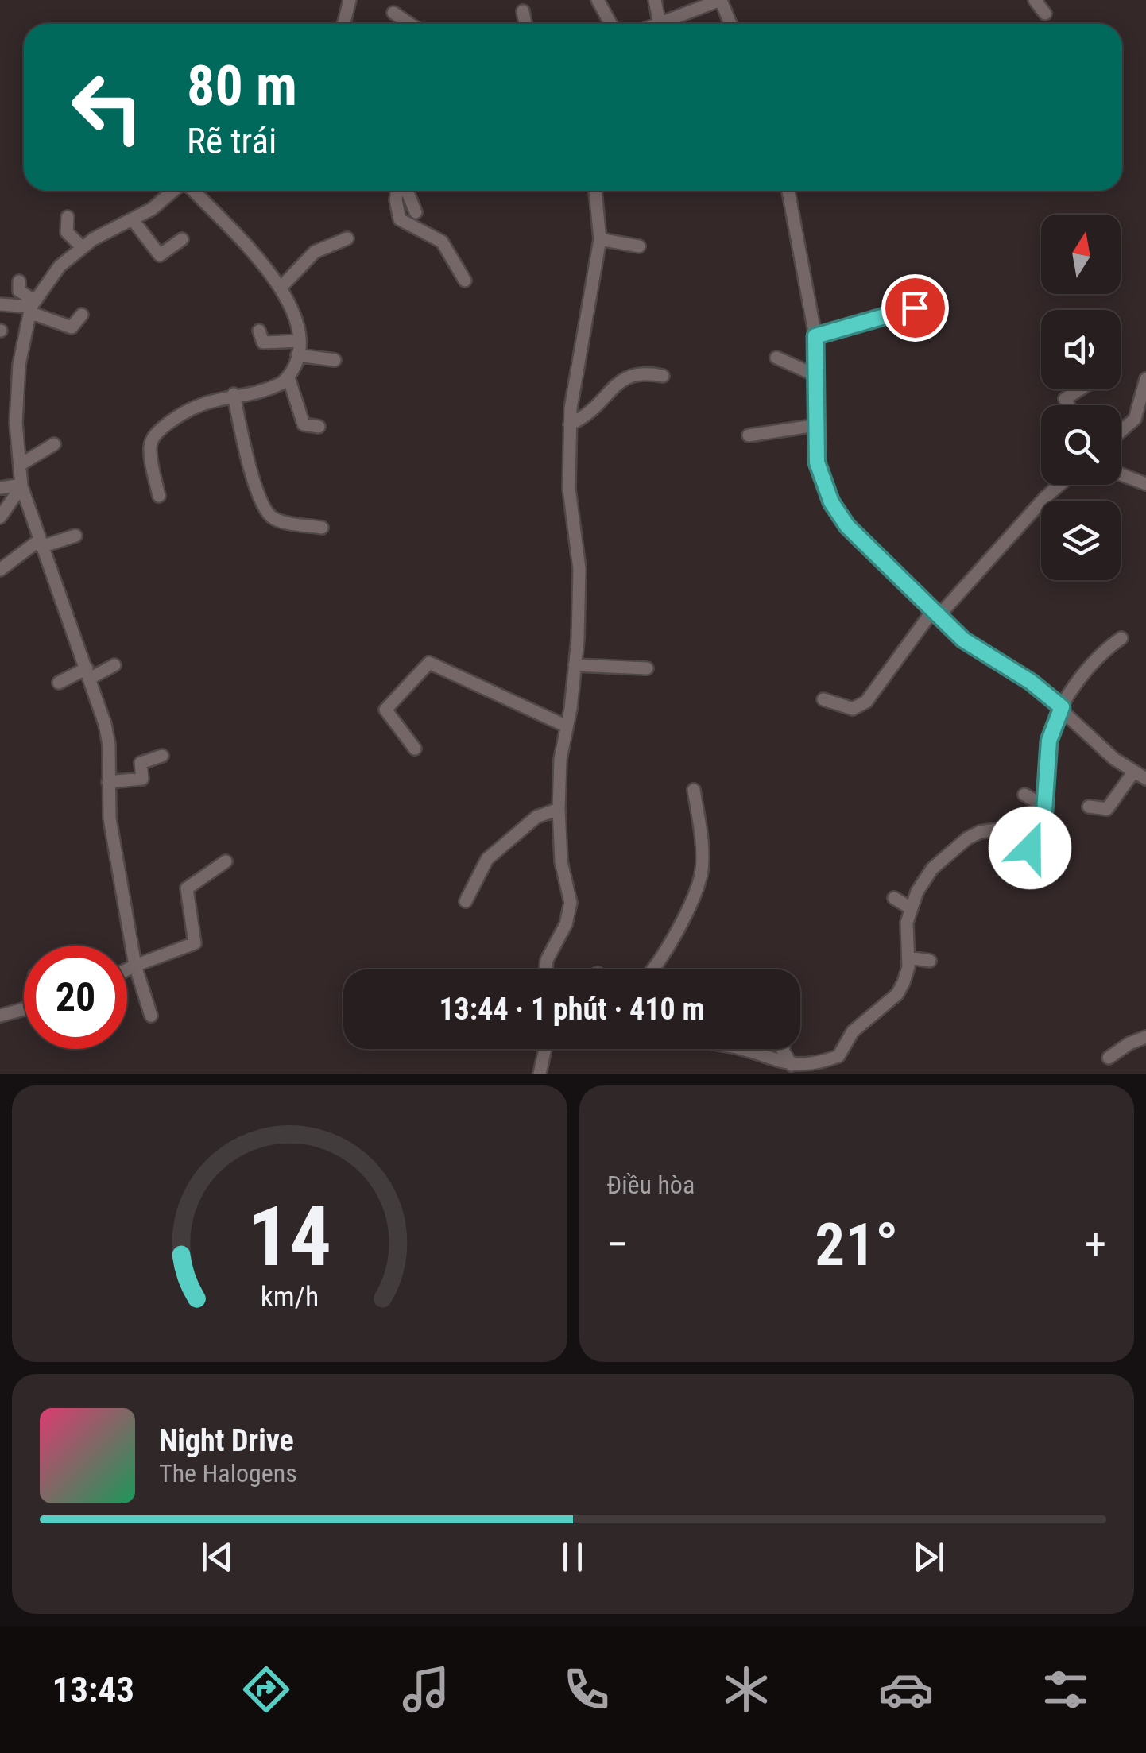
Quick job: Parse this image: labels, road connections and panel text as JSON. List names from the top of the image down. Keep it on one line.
{"north":"top","page":{"turn":["80 m","Rẽ trái"],"limit":"20","trip":"13:44 · 1 phút · 410 m","tile":"Điều hòa","heat":["−","21°","+"],"song":["Night Drive","The Halogens"],"tabs":"13:43","gauge":["14","km/h"]}}
